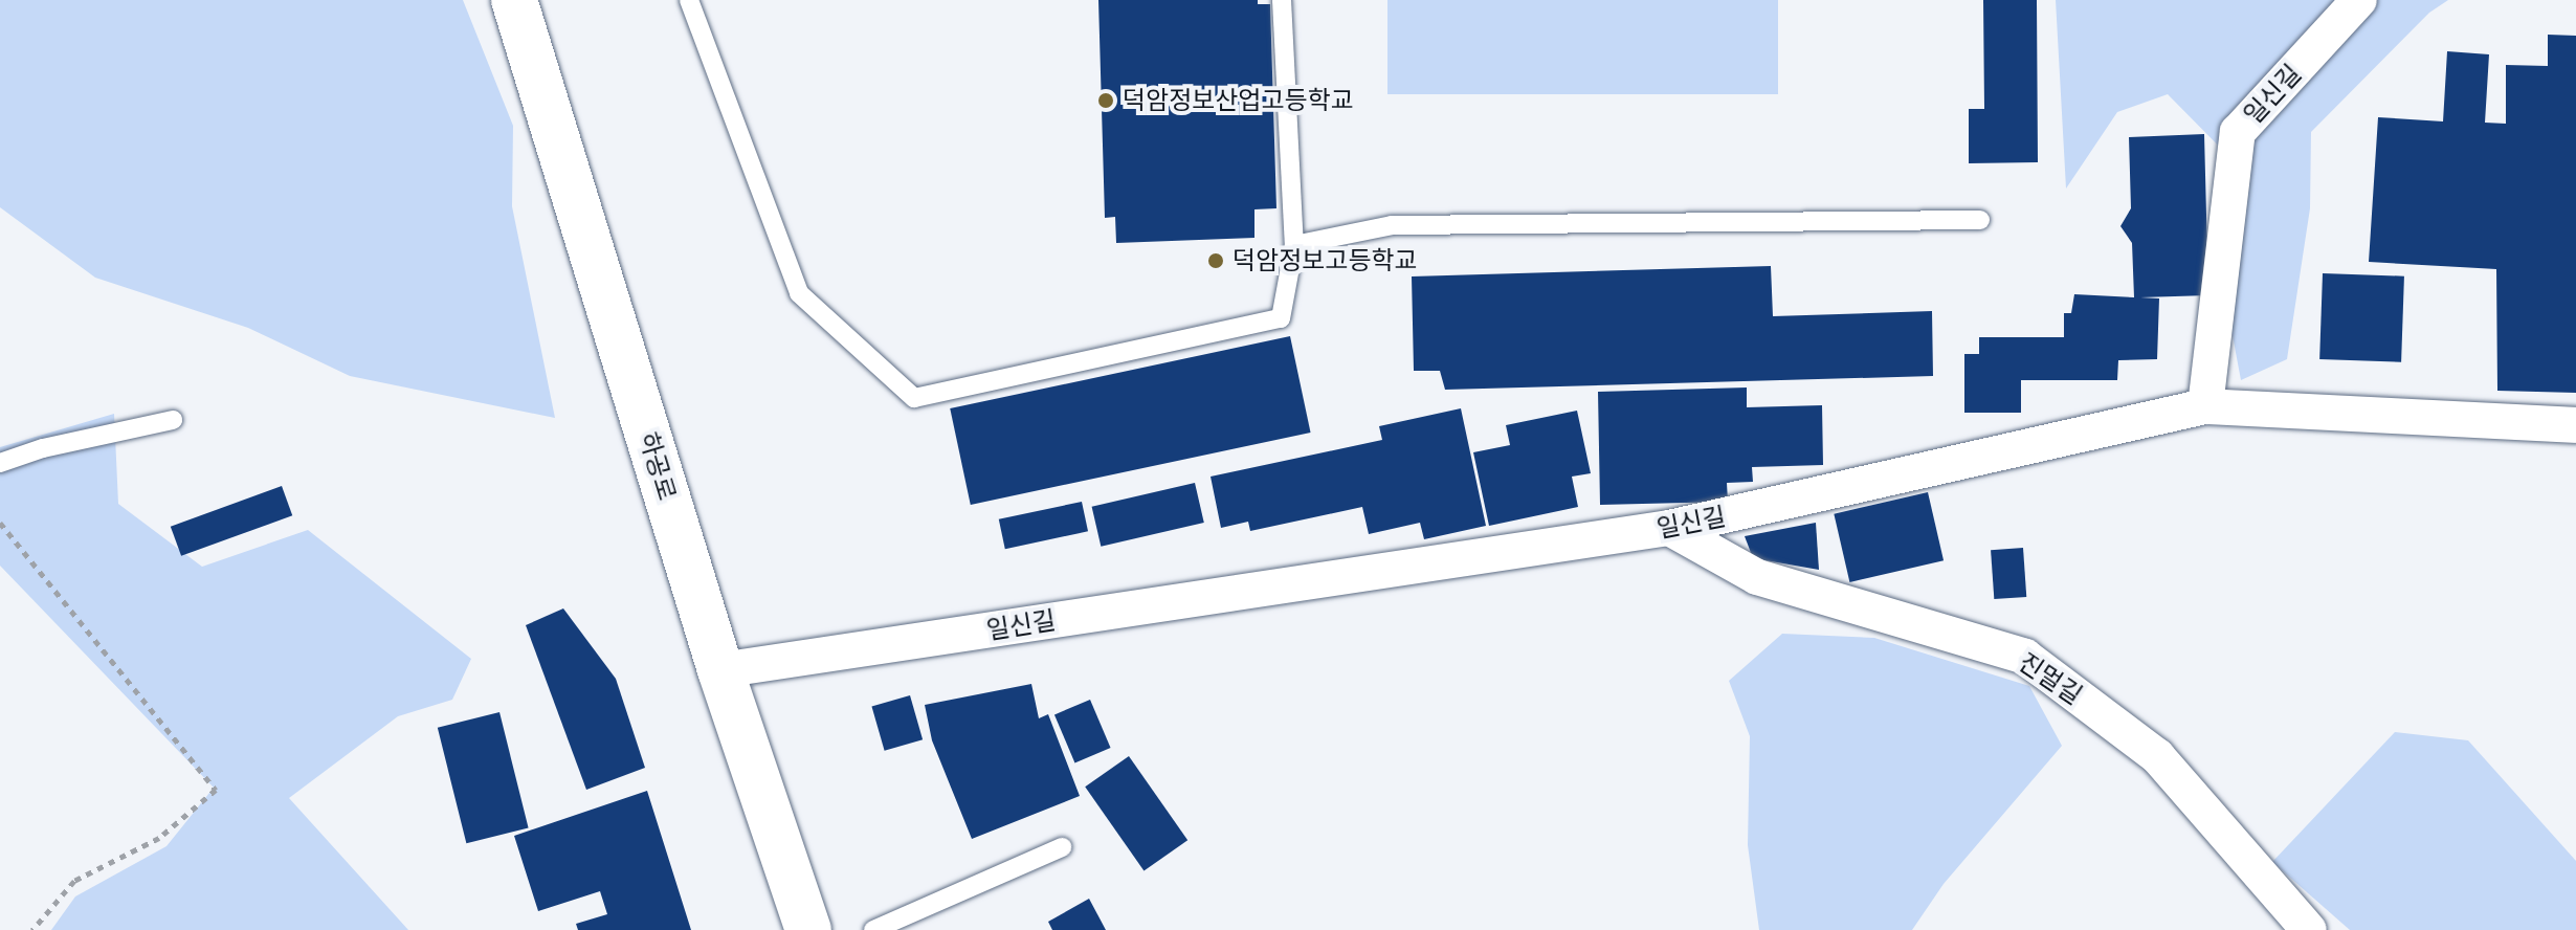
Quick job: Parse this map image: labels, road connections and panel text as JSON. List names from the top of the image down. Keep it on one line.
{"streets":{"main road":["하공로"],"street":["일신길","진멀길"]},"crossings":[["일신길","하공로"],["일신길","진멀길"]],"places":["덕암정보산업고등학교","덕암정보고등학교"]}
